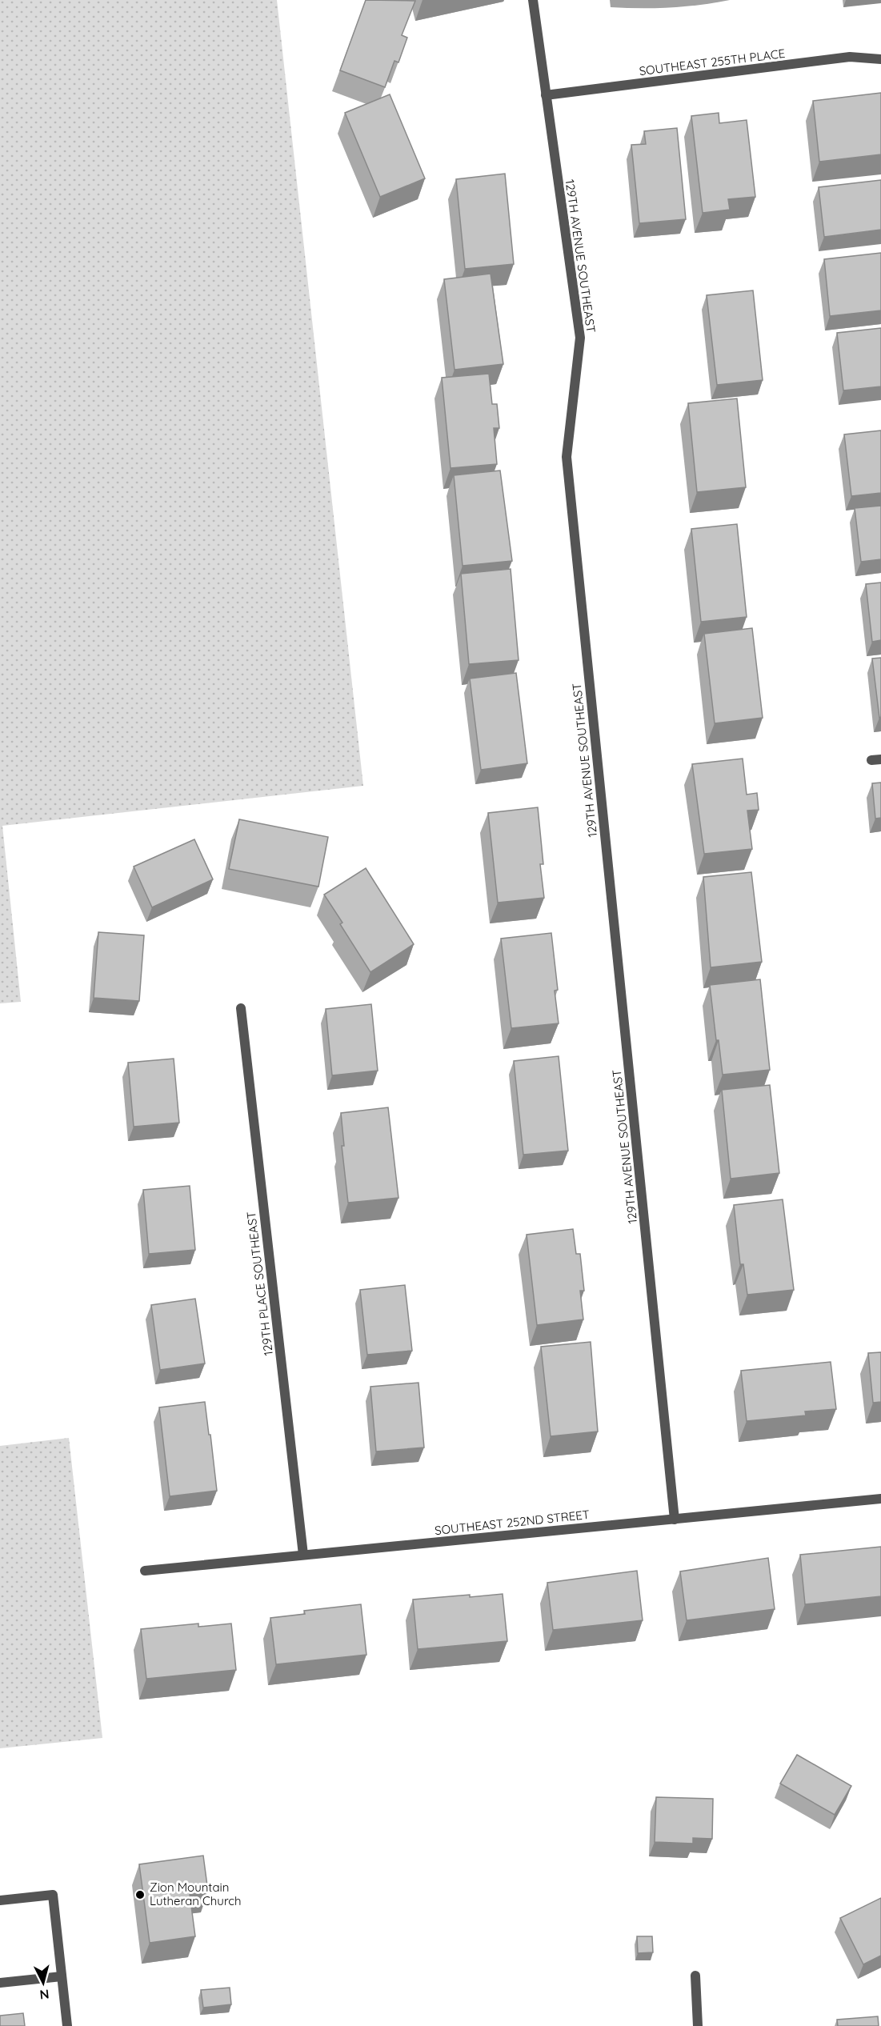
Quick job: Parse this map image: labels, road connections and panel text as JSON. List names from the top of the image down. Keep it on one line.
{"streets":{"street":["SOUTHEAST 255TH PLACE","129TH AVENUE SOUTHEAST","129TH PLACE SOUTHEAST","SOUTHEAST 252ND STREET"]},"crossings":[["SOUTHEAST 255TH PLACE","129TH AVENUE SOUTHEAST"],["129TH AVENUE SOUTHEAST","SOUTHEAST 252ND STREET"],["129TH PLACE SOUTHEAST","SOUTHEAST 252ND STREET"]],"places":["Zion Mountain Lutheran Church"],"north":"bottom"}
